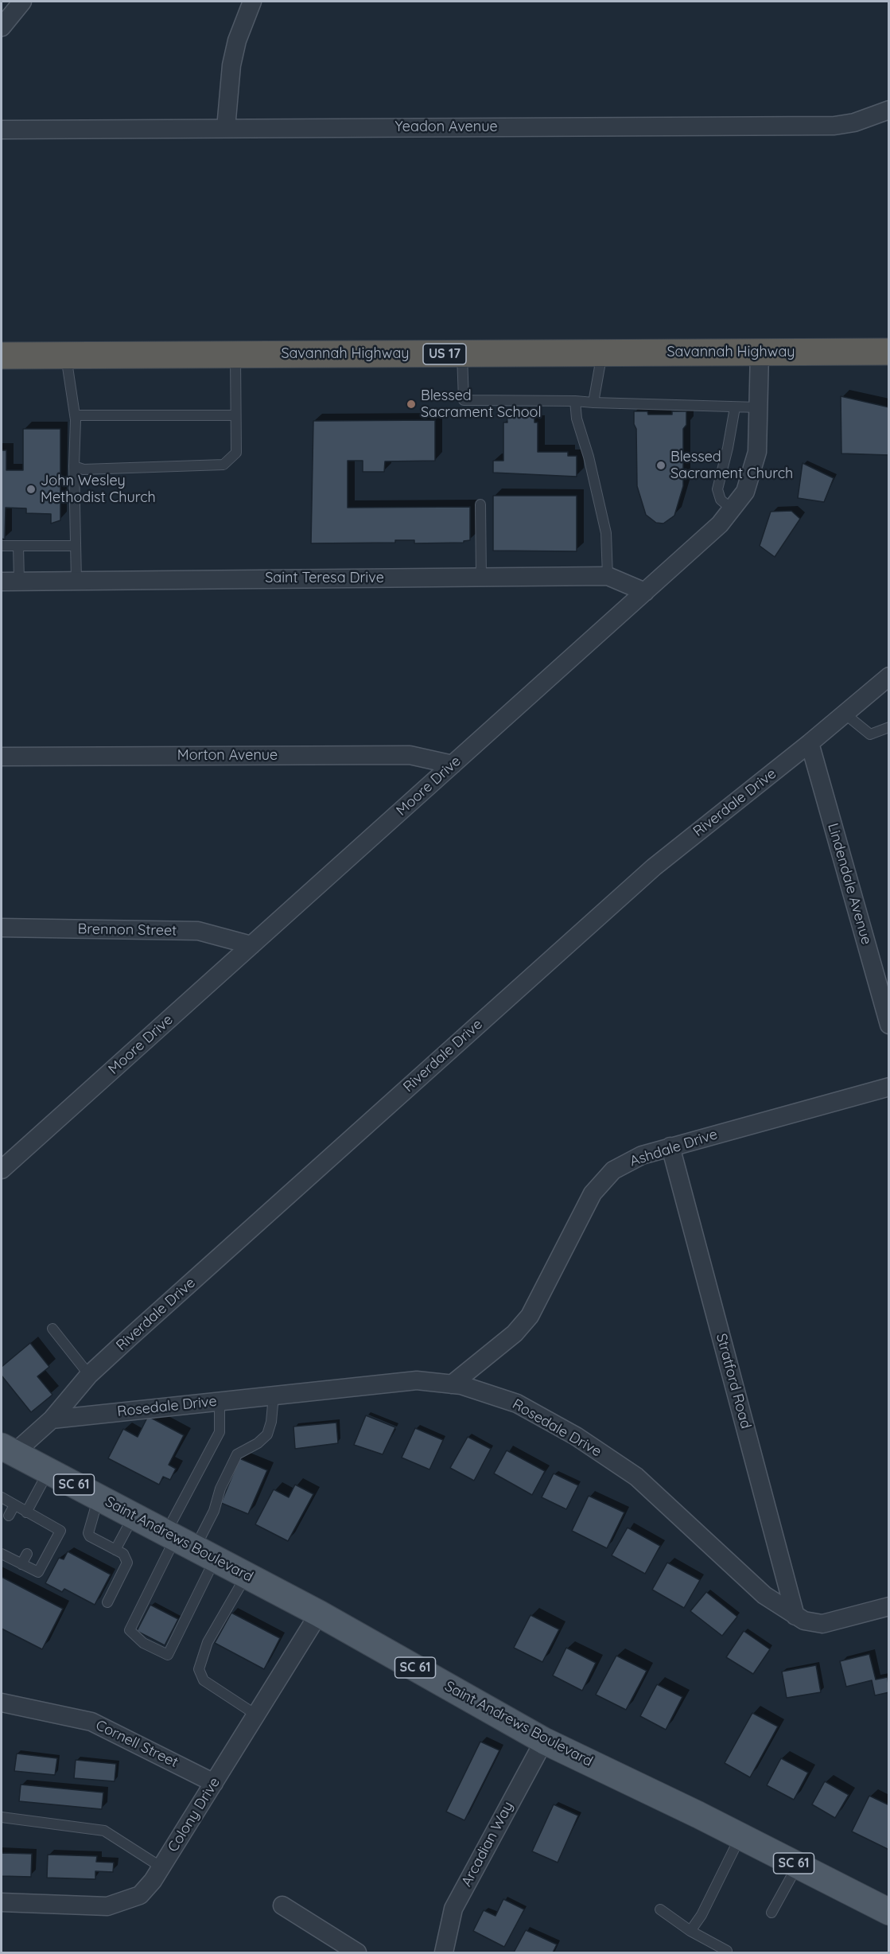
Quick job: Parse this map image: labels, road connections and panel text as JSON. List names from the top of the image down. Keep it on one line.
{"streets":{"highway":["Savannah Highway","US 17"],"main road":["SC 61","Saint Andrews Boulevard"],"street":["Yeadon Avenue","Saint Teresa Drive","Morton Avenue","Moore Drive","Riverdale Drive","Lindendale Avenue","Brennon Street","Ashdale Drive","Stratford Road","Rosedale Drive","Cornell Street","Colony Drive","Arcadian Way"]},"crossings":[["Savannah Highway","Moore Drive"],["Saint Teresa Drive","Moore Drive"],["Morton Avenue","Moore Drive"],["Moore Drive","Brennon Street"],["Riverdale Drive","Lindendale Avenue"],["Riverdale Drive","Rosedale Drive"],["Riverdale Drive","Saint Andrews Boulevard"],["Ashdale Drive","Stratford Road"],["Ashdale Drive","Rosedale Drive"],["Stratford Road","Rosedale Drive"],["Saint Andrews Boulevard","Colony Drive"],["Saint Andrews Boulevard","Arcadian Way"],["Cornell Street","Colony Drive"]],"places":["Blessed Sacrament School","Blessed Sacrament Church","John Wesley Methodist Church"]}
